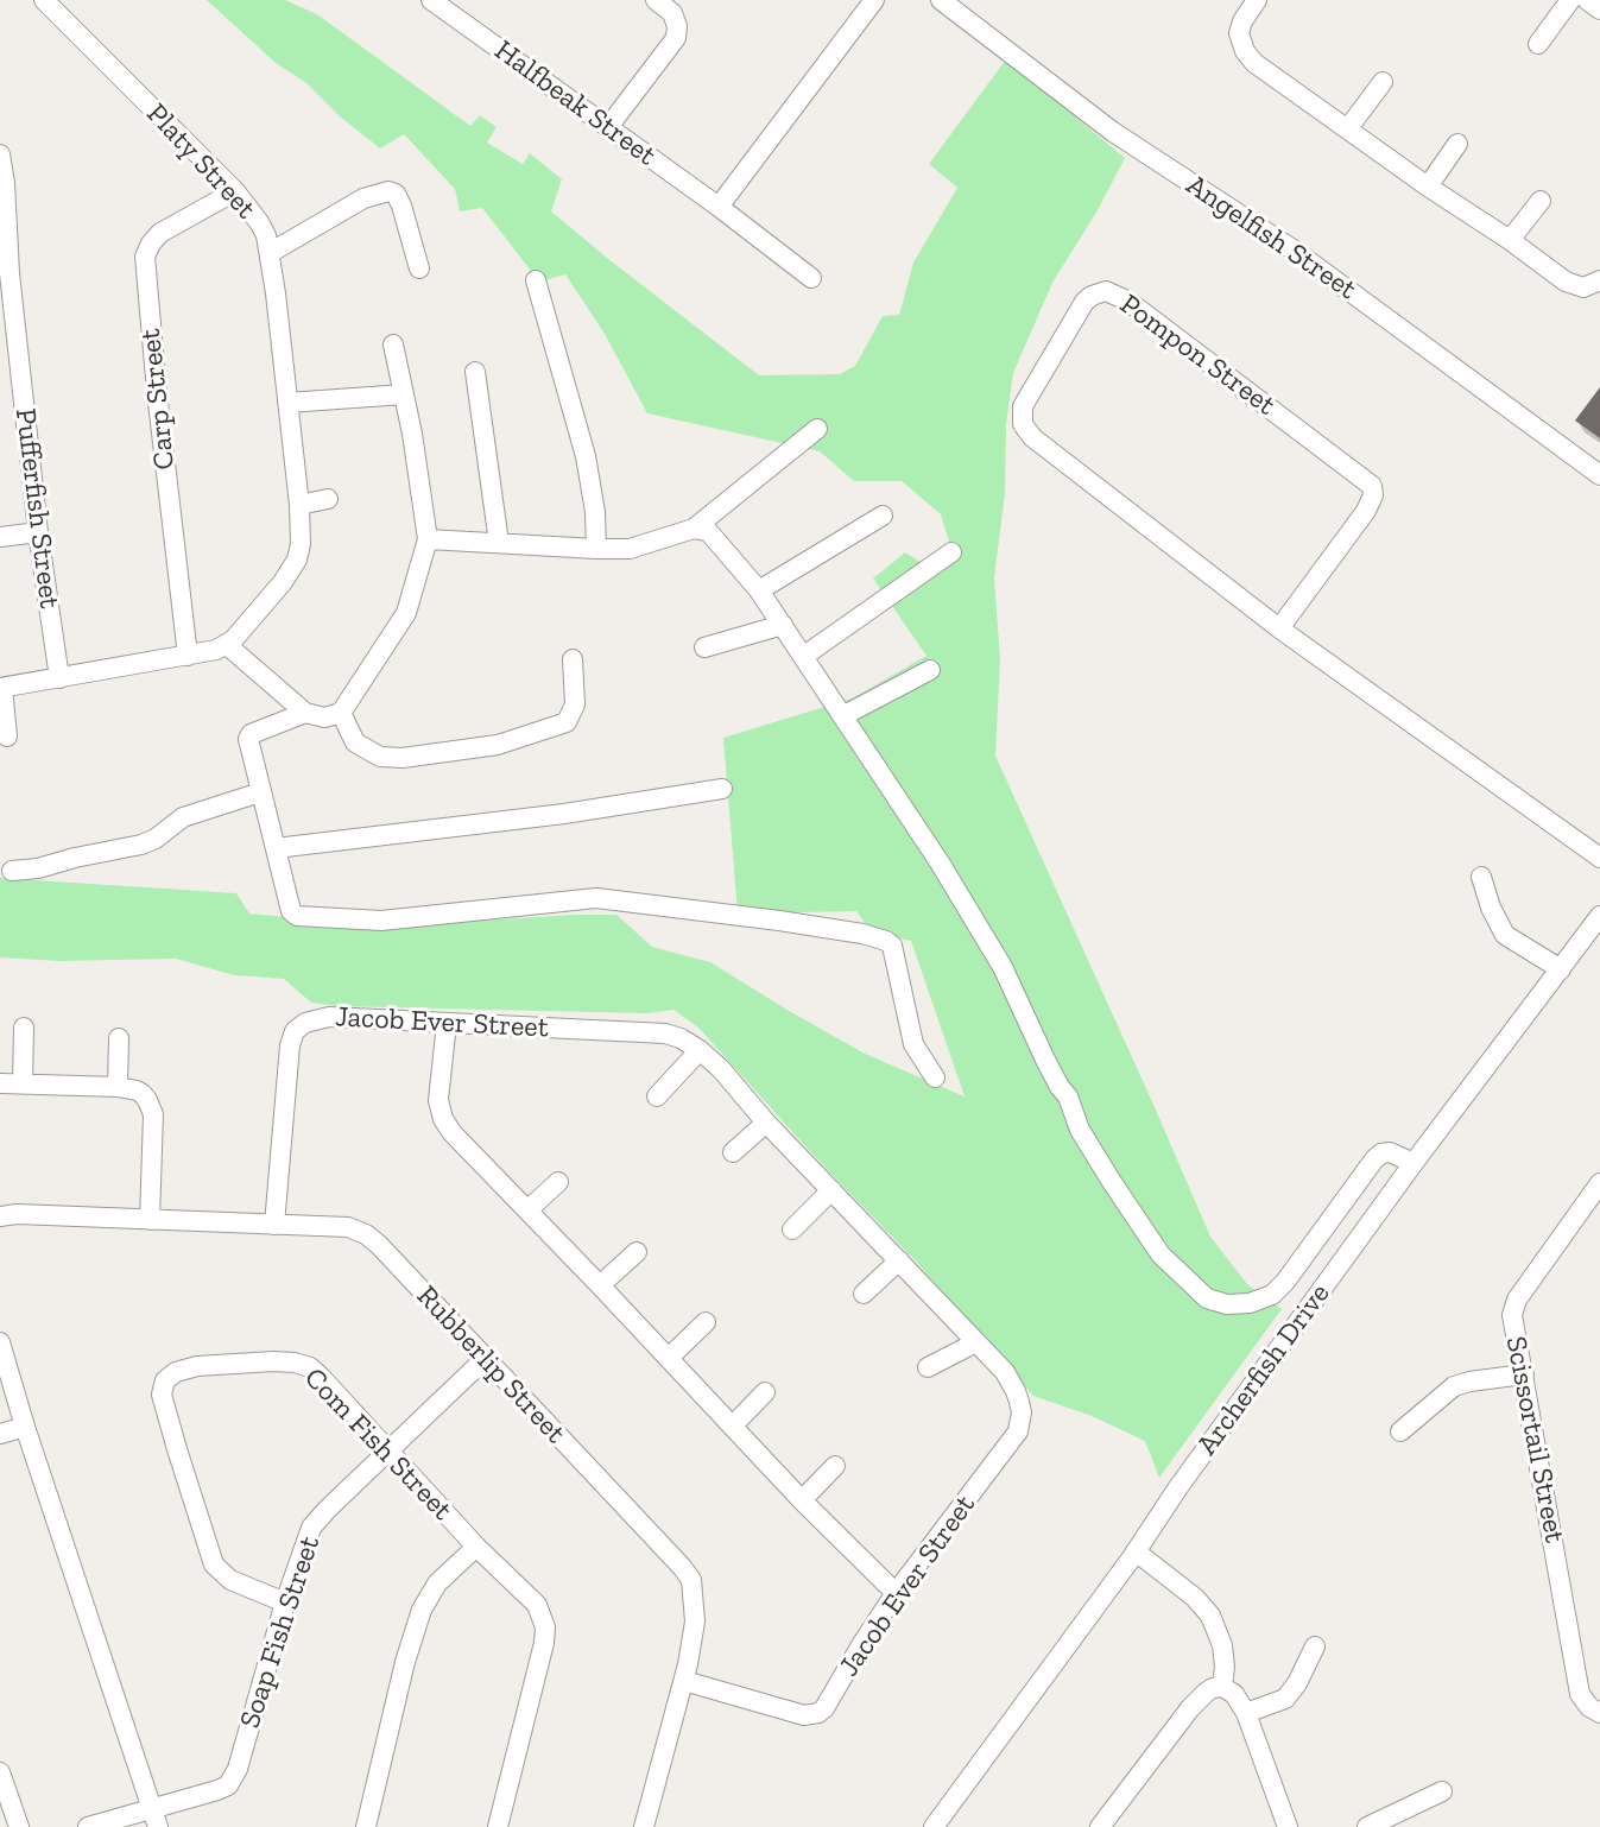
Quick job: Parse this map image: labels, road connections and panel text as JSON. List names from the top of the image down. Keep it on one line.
{"streets":{"street":["Halfbeak Street","Platy Street","Angelfish Street","Pompon Street","Carp Street","Pufferfish Street","Jacob Ever Street","Rubberlip Street","Archerfish Drive","Scissortail Street","Com Fish Street","Soap Fish Street"]},"crossings":[["Platy Street","Carp Street"],["Platy Street","Pufferfish Street"],["Jacob Ever Street","Rubberlip Street"],["Rubberlip Street","Soap Fish Street"],["Com Fish Street","Soap Fish Street"]]}
